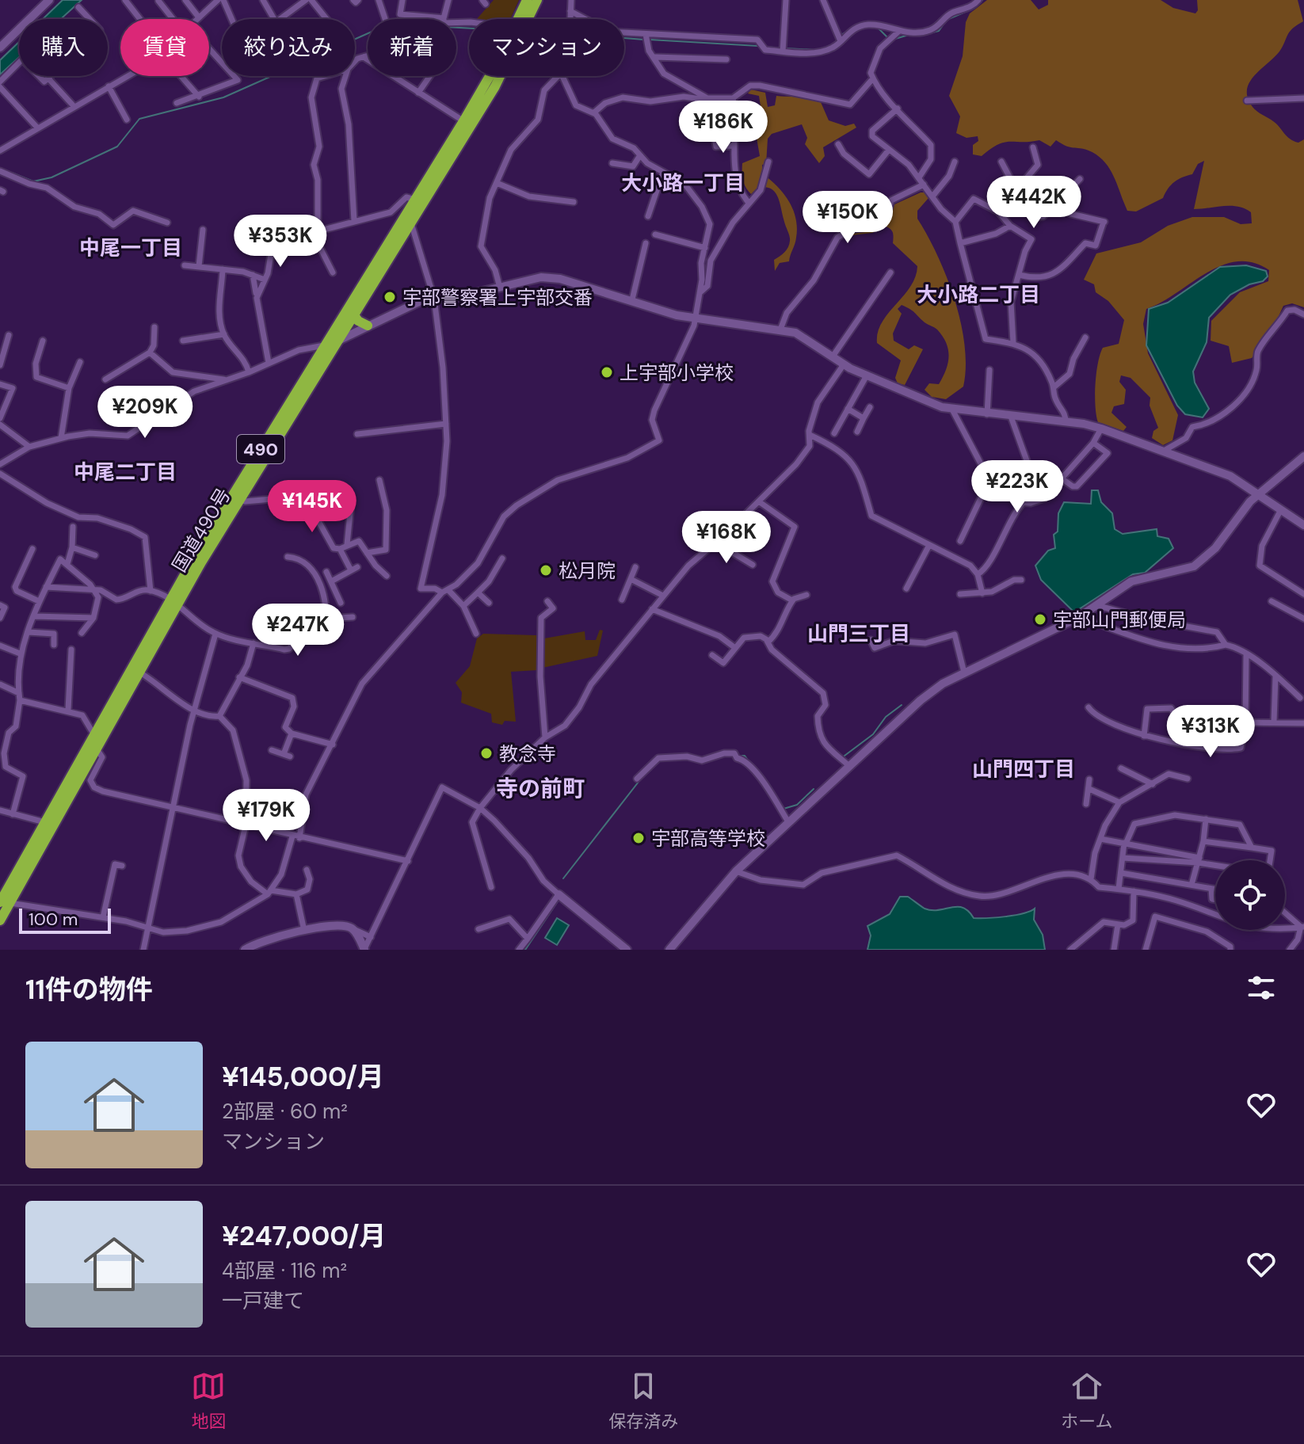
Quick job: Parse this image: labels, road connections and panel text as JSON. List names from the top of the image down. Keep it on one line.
{"streets":{"highway":["490","国道490号"]},"districts":["大小路一丁目","中尾一丁目","大小路二丁目","中尾二丁目","山門三丁目","山門四丁目","寺の前町"],"places":["宇部警察署上宇部交番","上宇部小学校","松月院","宇部山門郵便局","教念寺","宇部高等学校"],"scale_bar":"100 m","page":{"chip":["購入","賃貸","絞り込み","新着","マンション"],"price":["¥186K","¥442K","¥150K","¥353K","¥209K","¥223K","¥145K","¥168K","¥247K","¥313K","¥179K"],"scale":"100 m","heading":"11件の物件","list":[{"name":"¥145,000/月","note":"2部屋 · 60 m² · マンション"},{"name":"¥247,000/月","note":"4部屋 · 116 m² · 一戸建て"}],"tabs":["地図","保存済み","ホーム"]}}
